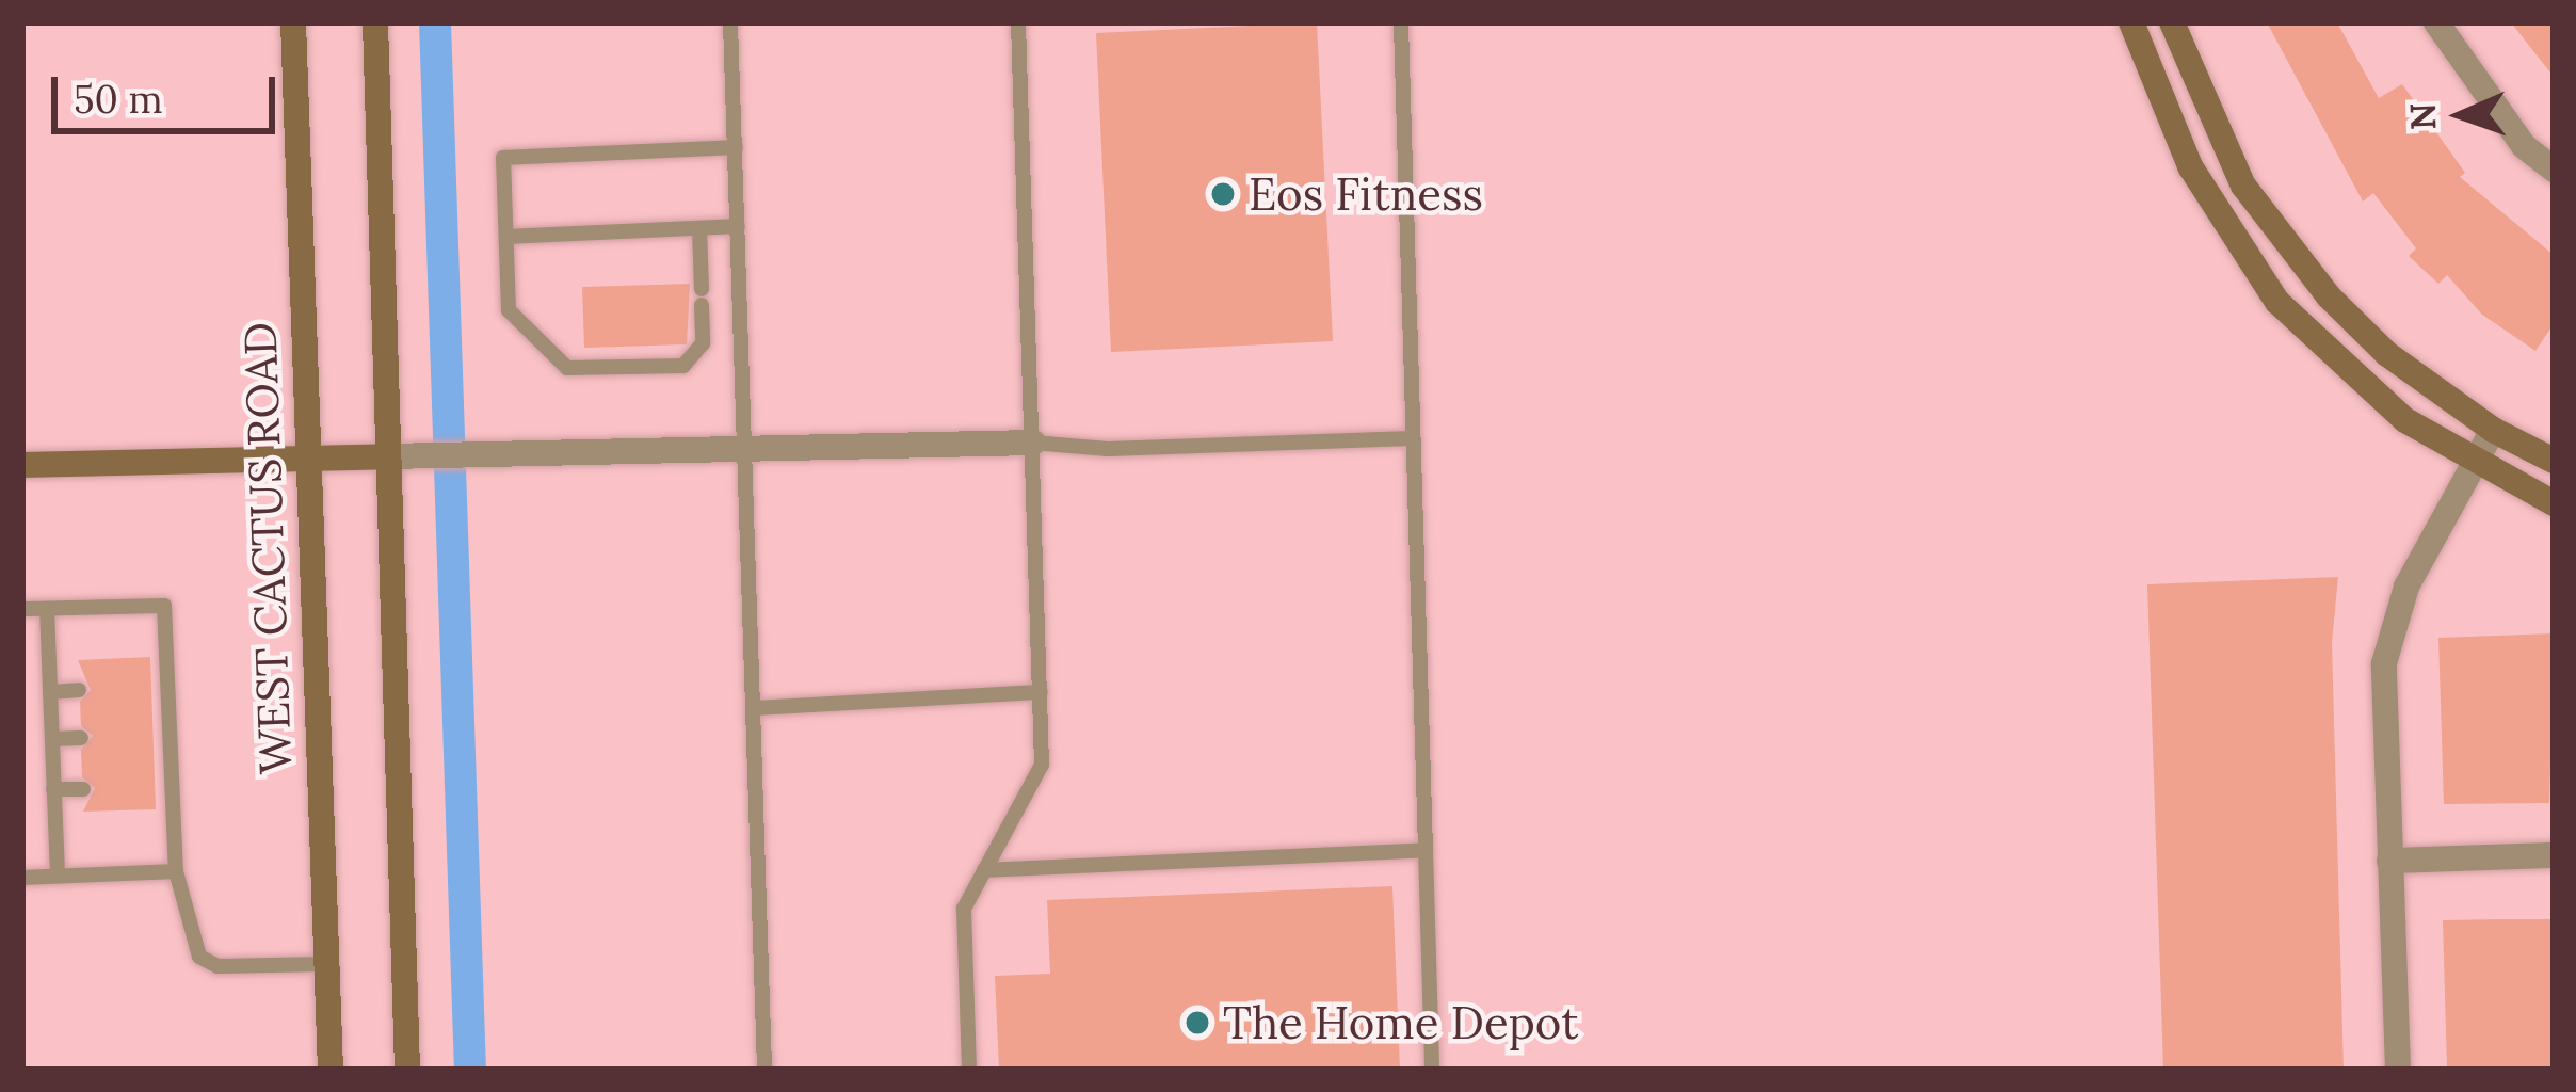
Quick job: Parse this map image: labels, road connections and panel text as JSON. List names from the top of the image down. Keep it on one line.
{"streets":{"main road":["WEST CACTUS ROAD"]},"places":["Eos Fitness","The Home Depot"],"scale_bar":"50 m","north":"left"}
